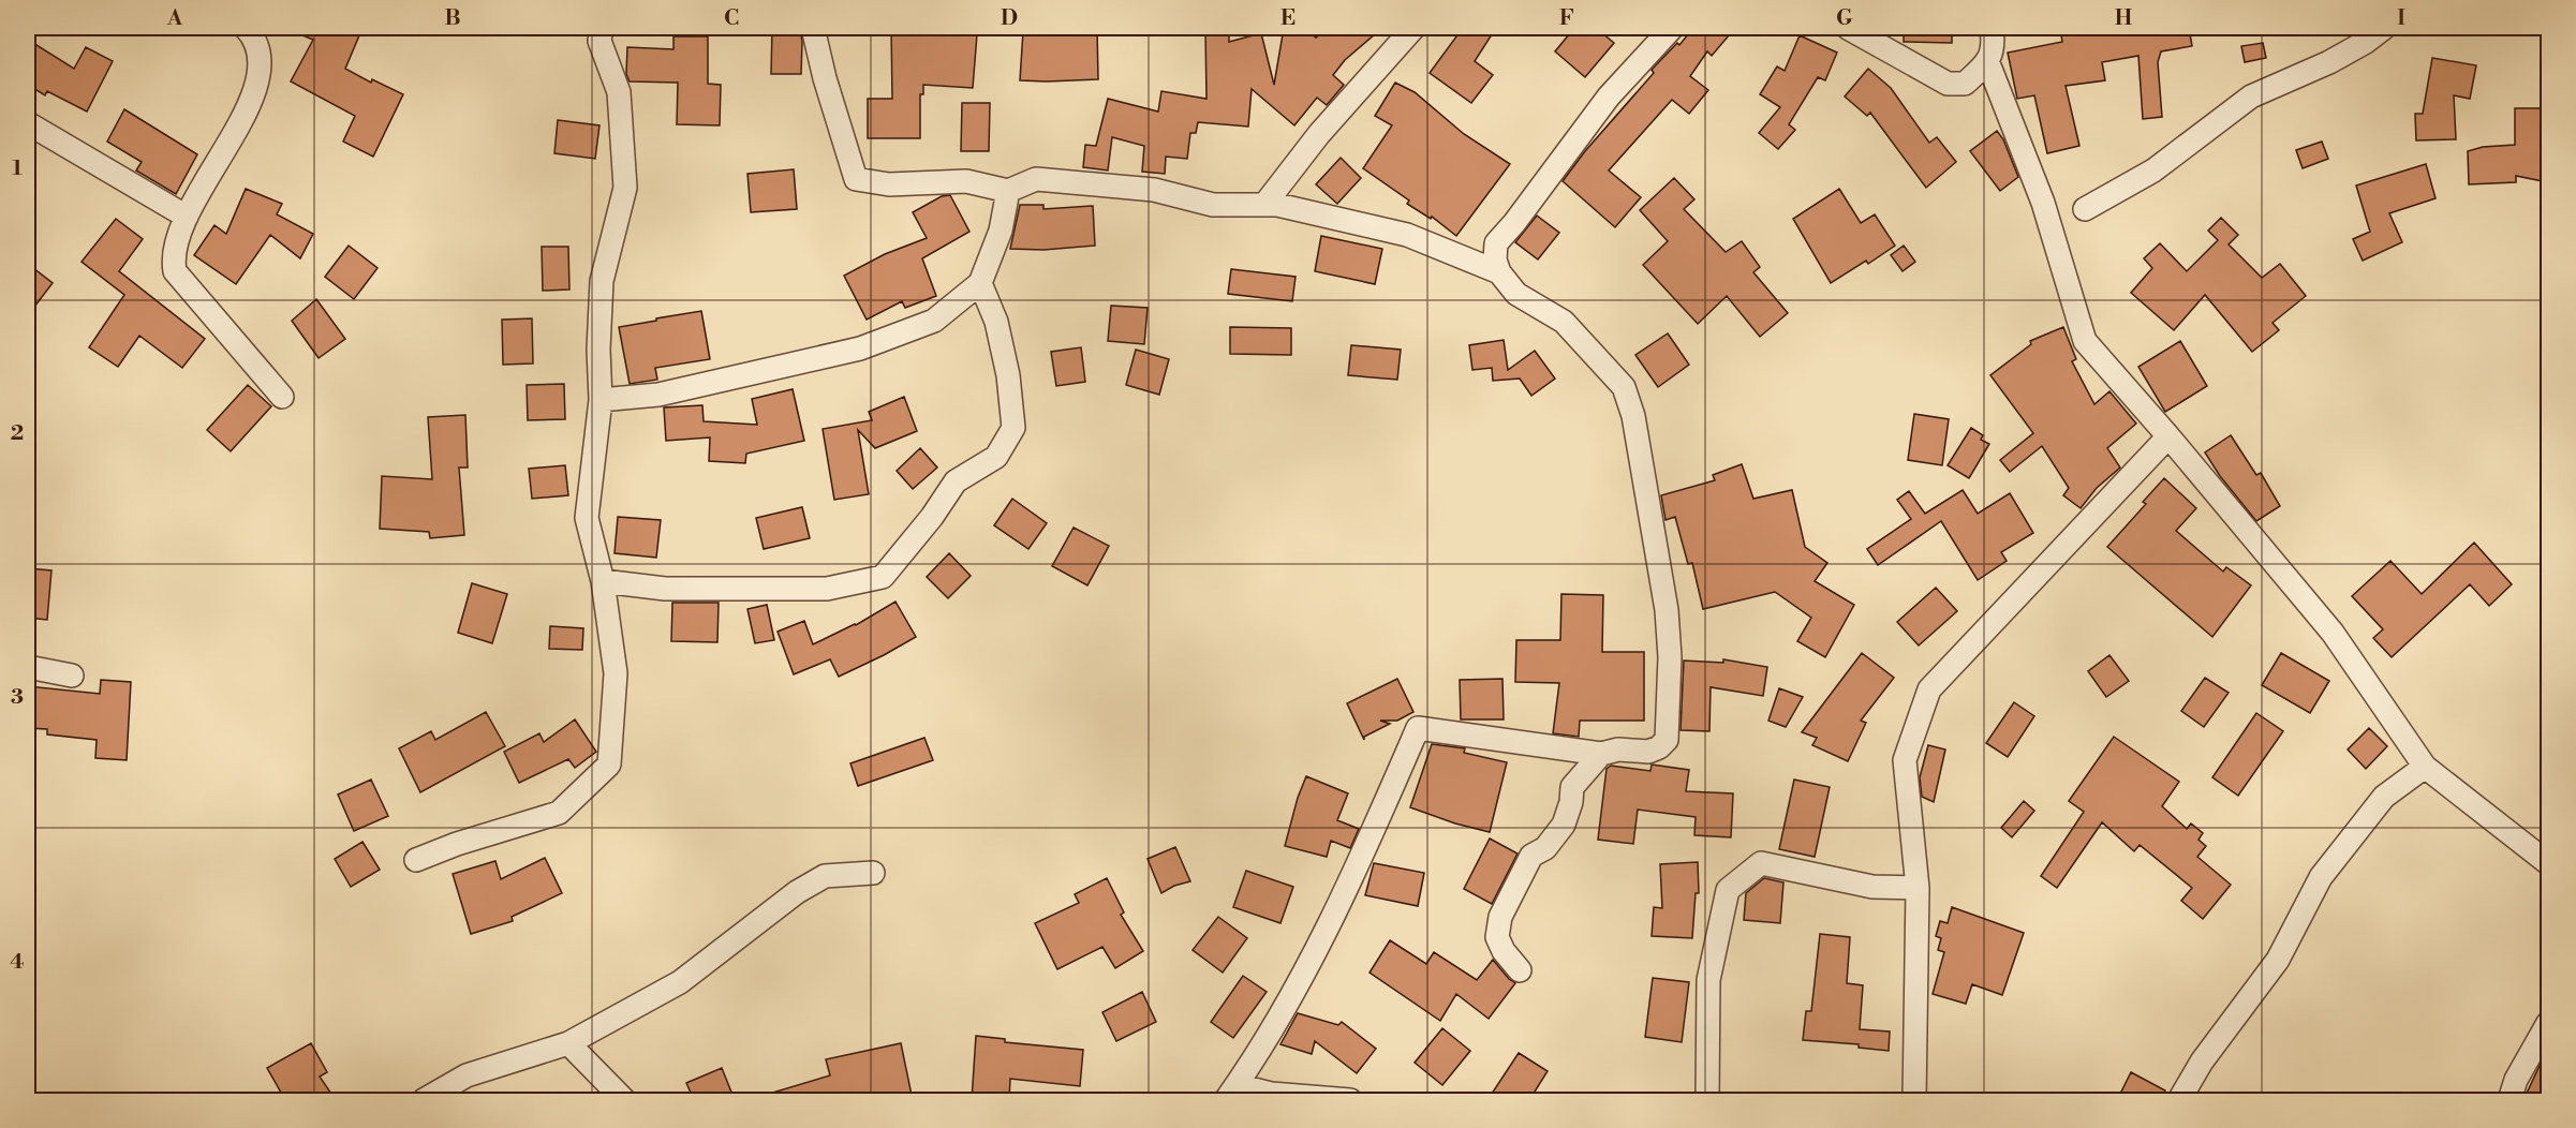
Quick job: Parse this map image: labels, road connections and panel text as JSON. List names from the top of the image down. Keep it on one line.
{"grid":{"columns":["A","B","C","D","E","F","G","H","I"],"rows":["1","2","3","4"]}}
